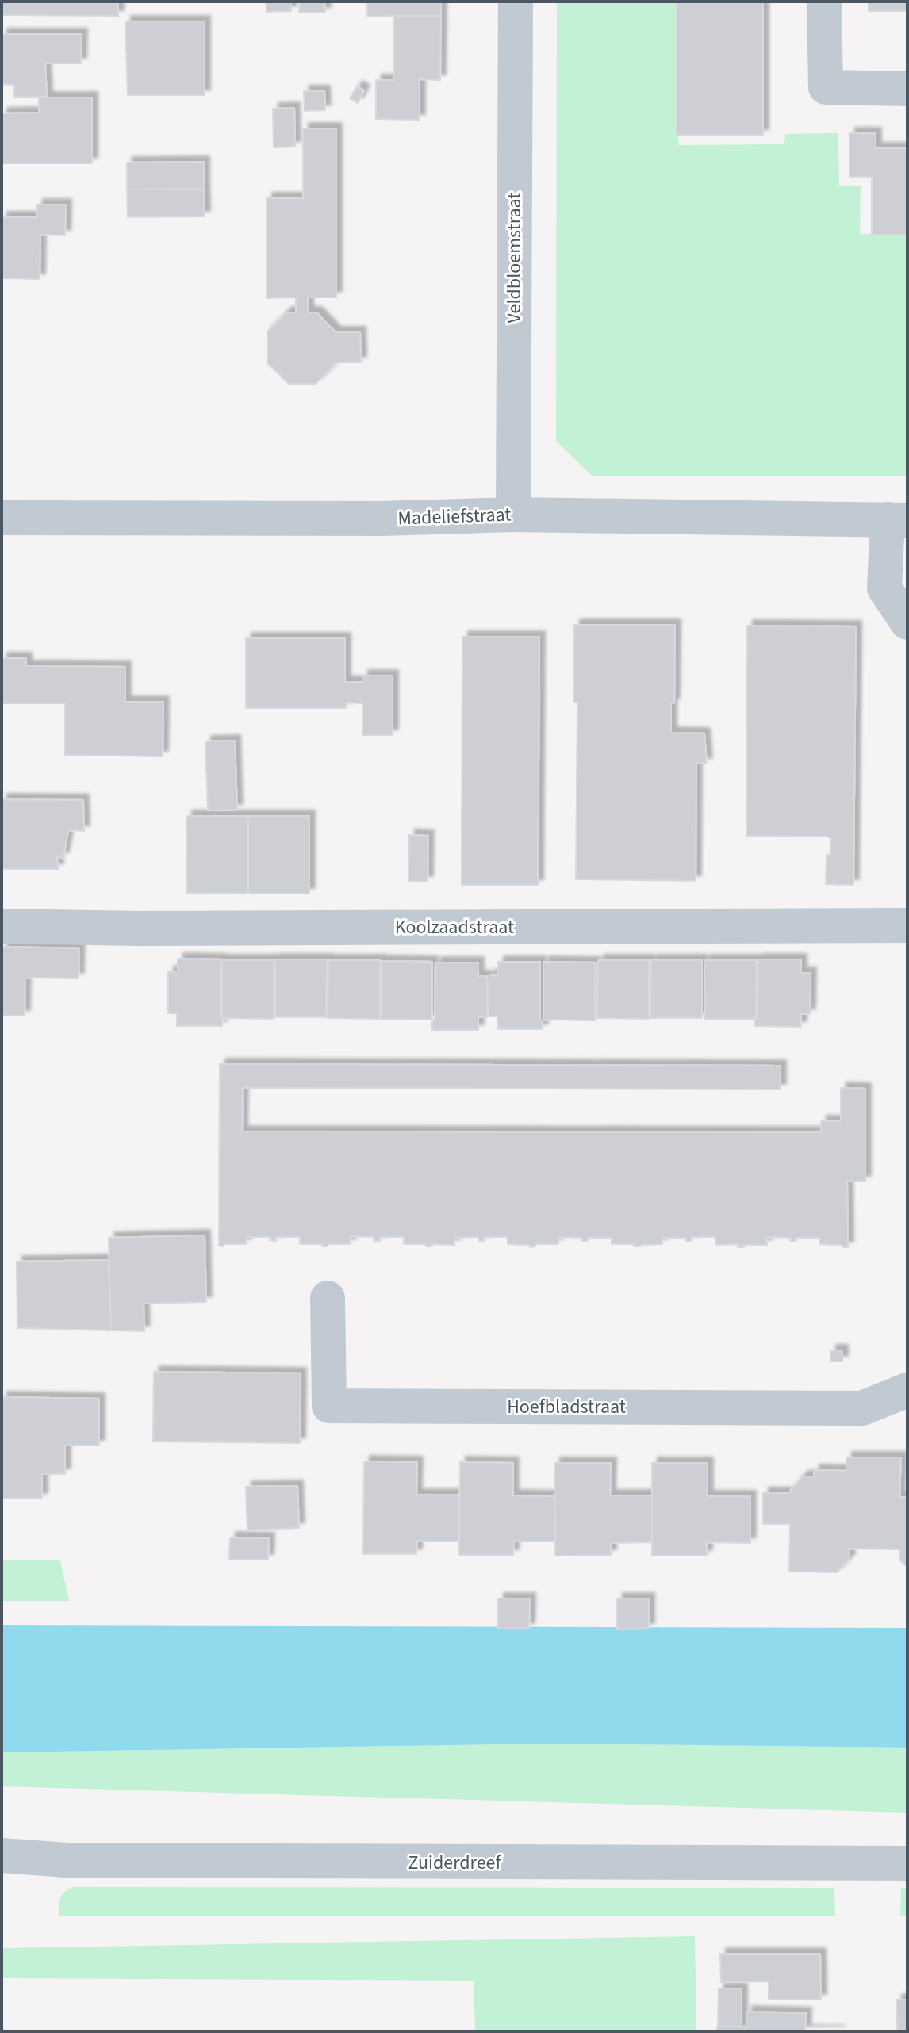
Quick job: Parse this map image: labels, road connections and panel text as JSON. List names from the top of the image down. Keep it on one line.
{"streets":{"street":["Veldbloemstraat","Madeliefstraat","Koolzaadstraat","Hoefbladstraat","Zuiderdreef"]},"crossings":[["Veldbloemstraat","Madeliefstraat"]]}
